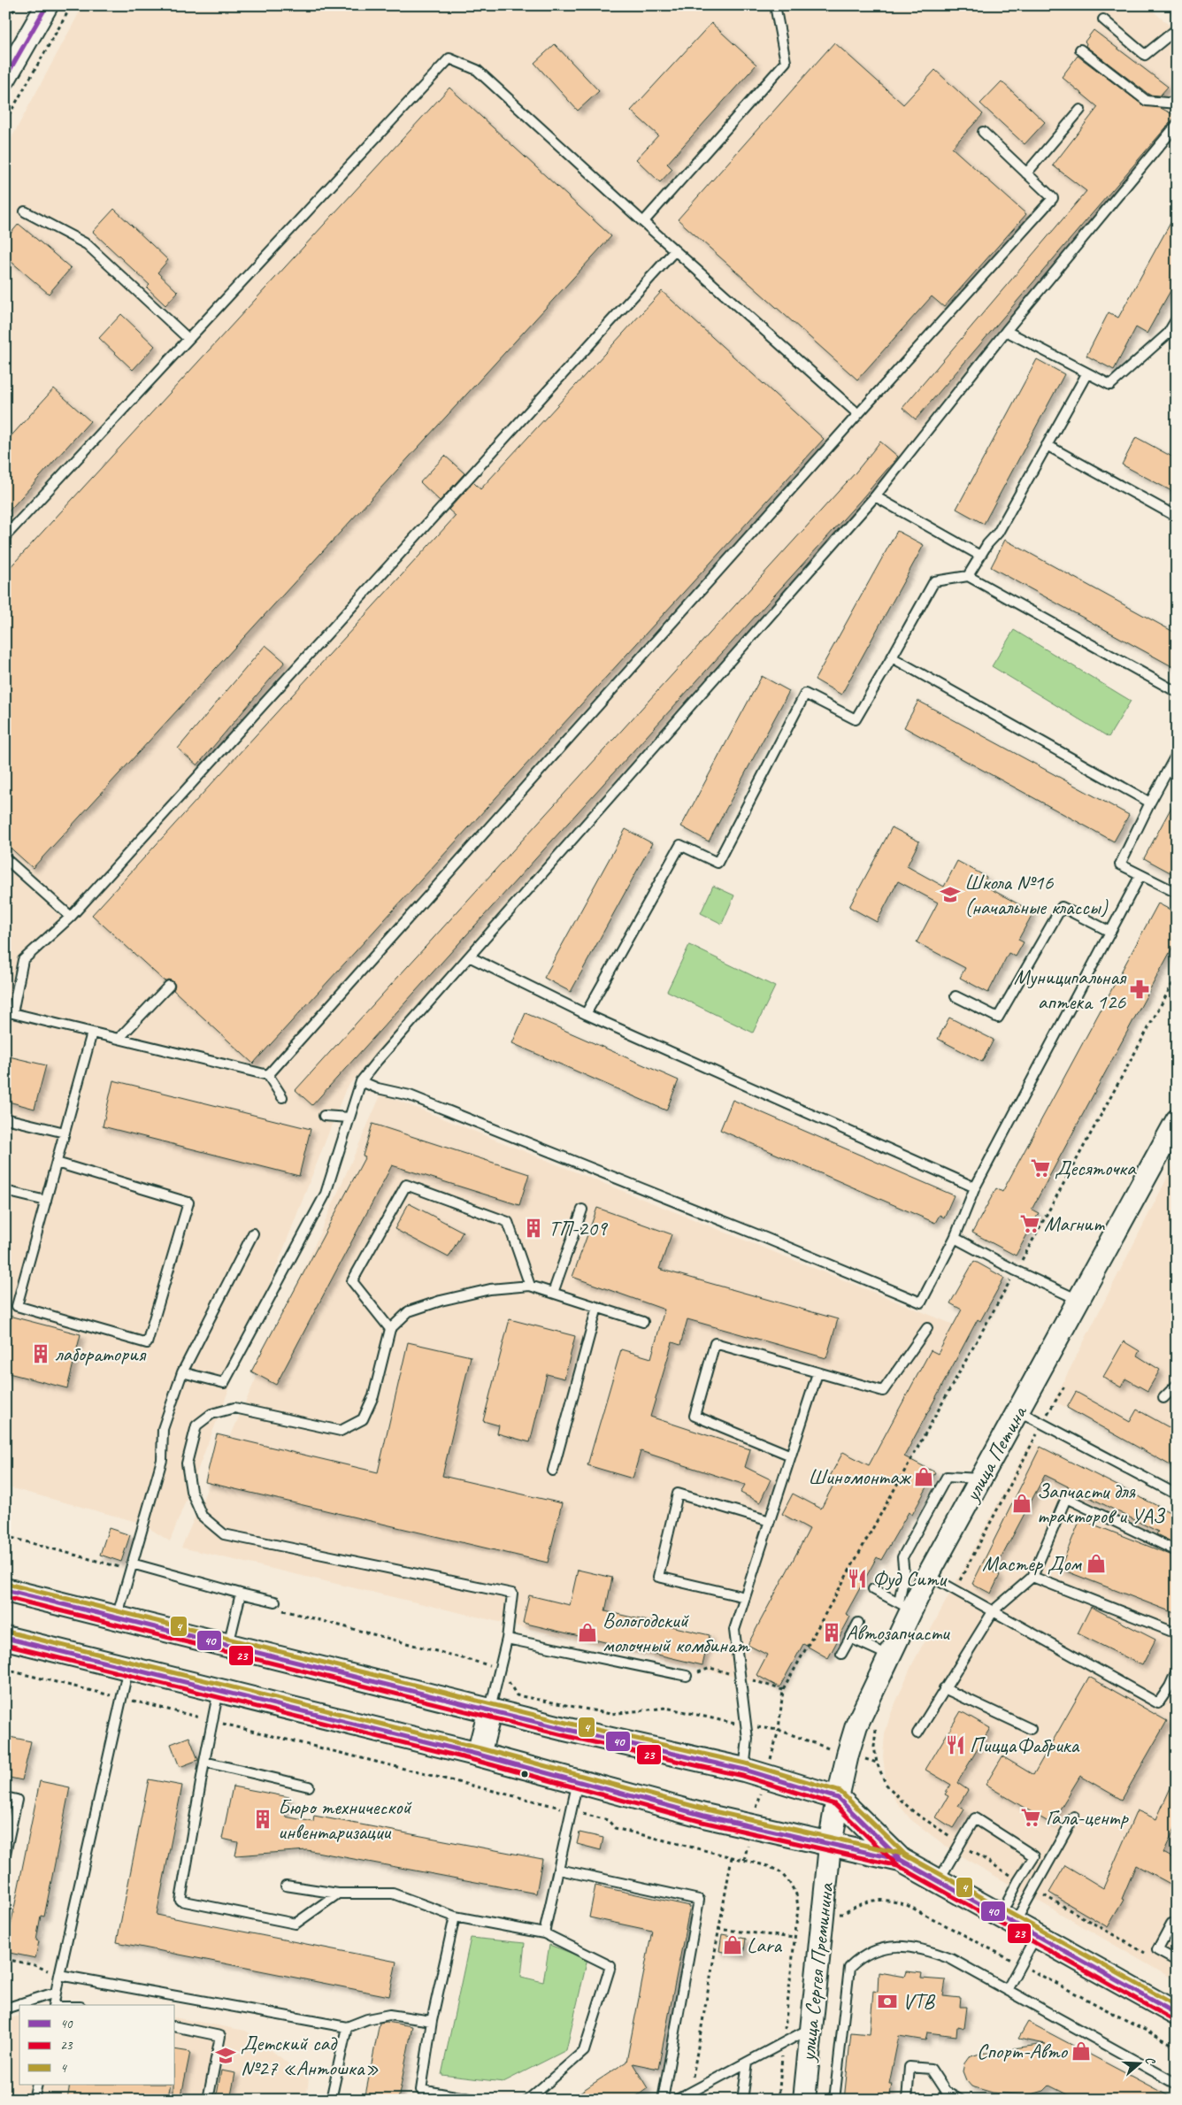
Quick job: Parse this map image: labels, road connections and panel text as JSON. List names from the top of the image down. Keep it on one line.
{"streets":{"street":["улица Петина","улица Сергея Преминина"]},"places":{"school or university":["Школа №16 (начальные классы)","Детский сад №27 «Антошка»"],"pharmacy":["Муниципальная аптека 126"],"supermarket":["Десяточка","Магнит","Гала-центр"],"building":["ТП-209","лаборатория","Автозапчасти","Бюро технической инвентаризации"],"shop":["Шиномонтаж","Запчасти для тракторов и УАЗ","Мастер Дом","Вологодский молочный комбинат","Lara","Спорт-Авто"],"restaurant":["Фуд Сити","ПиццаФабрика"],"bank":["VTB"]},"lines":["transit line 40","transit line 4","transit line 23"],"legend":["40","23","4"],"north":"right"}
